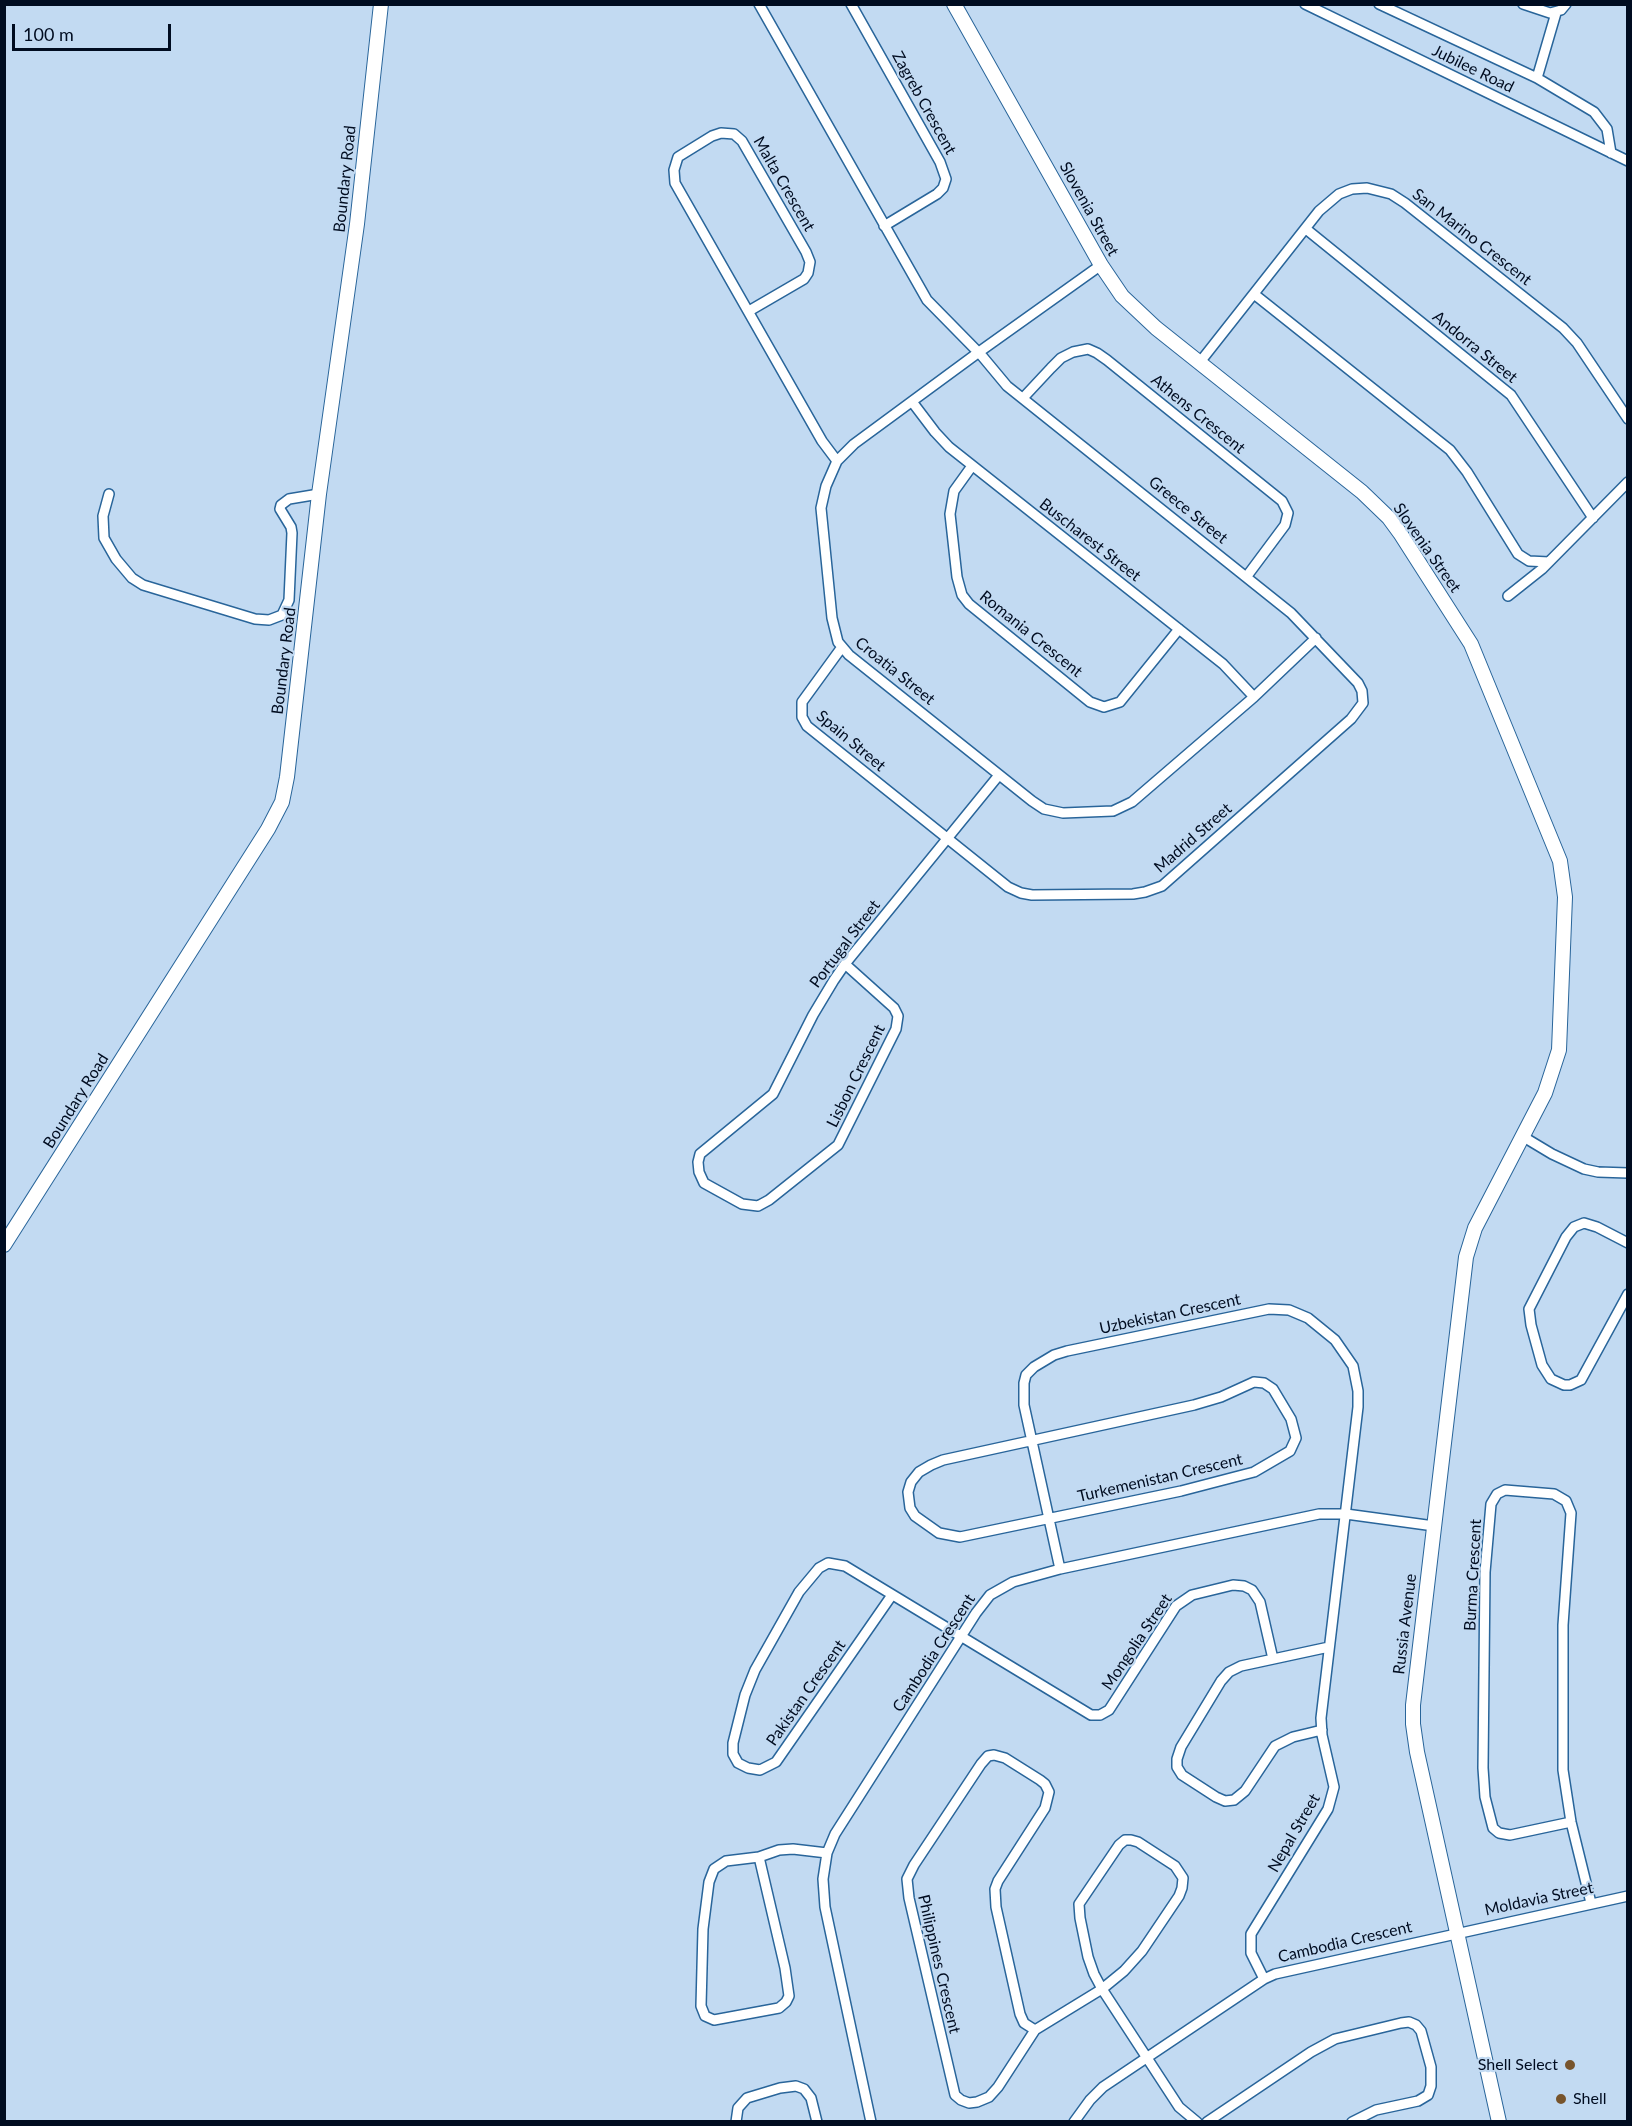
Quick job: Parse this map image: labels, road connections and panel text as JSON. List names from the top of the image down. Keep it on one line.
{"streets":{"street":["Jubilee Road","Zagreb Crescent","Boundary Road","Malta Crescent","Slovenia Street","San Marino Crescent","Andorra Street","Athens Crescent","Greece Street","Buscharest Street","Romania Crescent","Croatia Street","Spain Street","Madrid Street","Portugal Street","Lisbon Crescent","Uzbekistan Crescent","Turkemenistan Crescent","Burma Crescent","Russia Avenue","Mongolia Street","Cambodia Crescent","Pakistan Crescent","Nepal Street","Moldavia Street","Philippines Crescent"]},"crossings":[["Malta Crescent","Croatia Street"],["Slovenia Street","San Marino Crescent"],["Slovenia Street","Croatia Street"],["Slovenia Street","Russia Avenue"],["San Marino Crescent","Andorra Street"],["Athens Crescent","Greece Street"],["Greece Street","Croatia Street"],["Greece Street","Madrid Street"],["Buscharest Street","Romania Crescent"],["Buscharest Street","Croatia Street"],["Croatia Street","Spain Street"],["Croatia Street","Portugal Street"],["Spain Street","Madrid Street"],["Spain Street","Portugal Street"],["Madrid Street","Portugal Street"],["Portugal Street","Lisbon Crescent"],["Uzbekistan Crescent","Turkemenistan Crescent"],["Uzbekistan Crescent","Cambodia Crescent"],["Uzbekistan Crescent","Nepal Street"],["Burma Crescent","Moldavia Street"],["Russia Avenue","Cambodia Crescent"],["Russia Avenue","Moldavia Street"],["Mongolia Street","Cambodia Crescent"],["Mongolia Street","Pakistan Crescent"],["Cambodia Crescent","Pakistan Crescent"],["Cambodia Crescent","Nepal Street"],["Cambodia Crescent","Moldavia Street"]],"places":["Shell Select","Shell"],"scale_bar":"100 m"}
